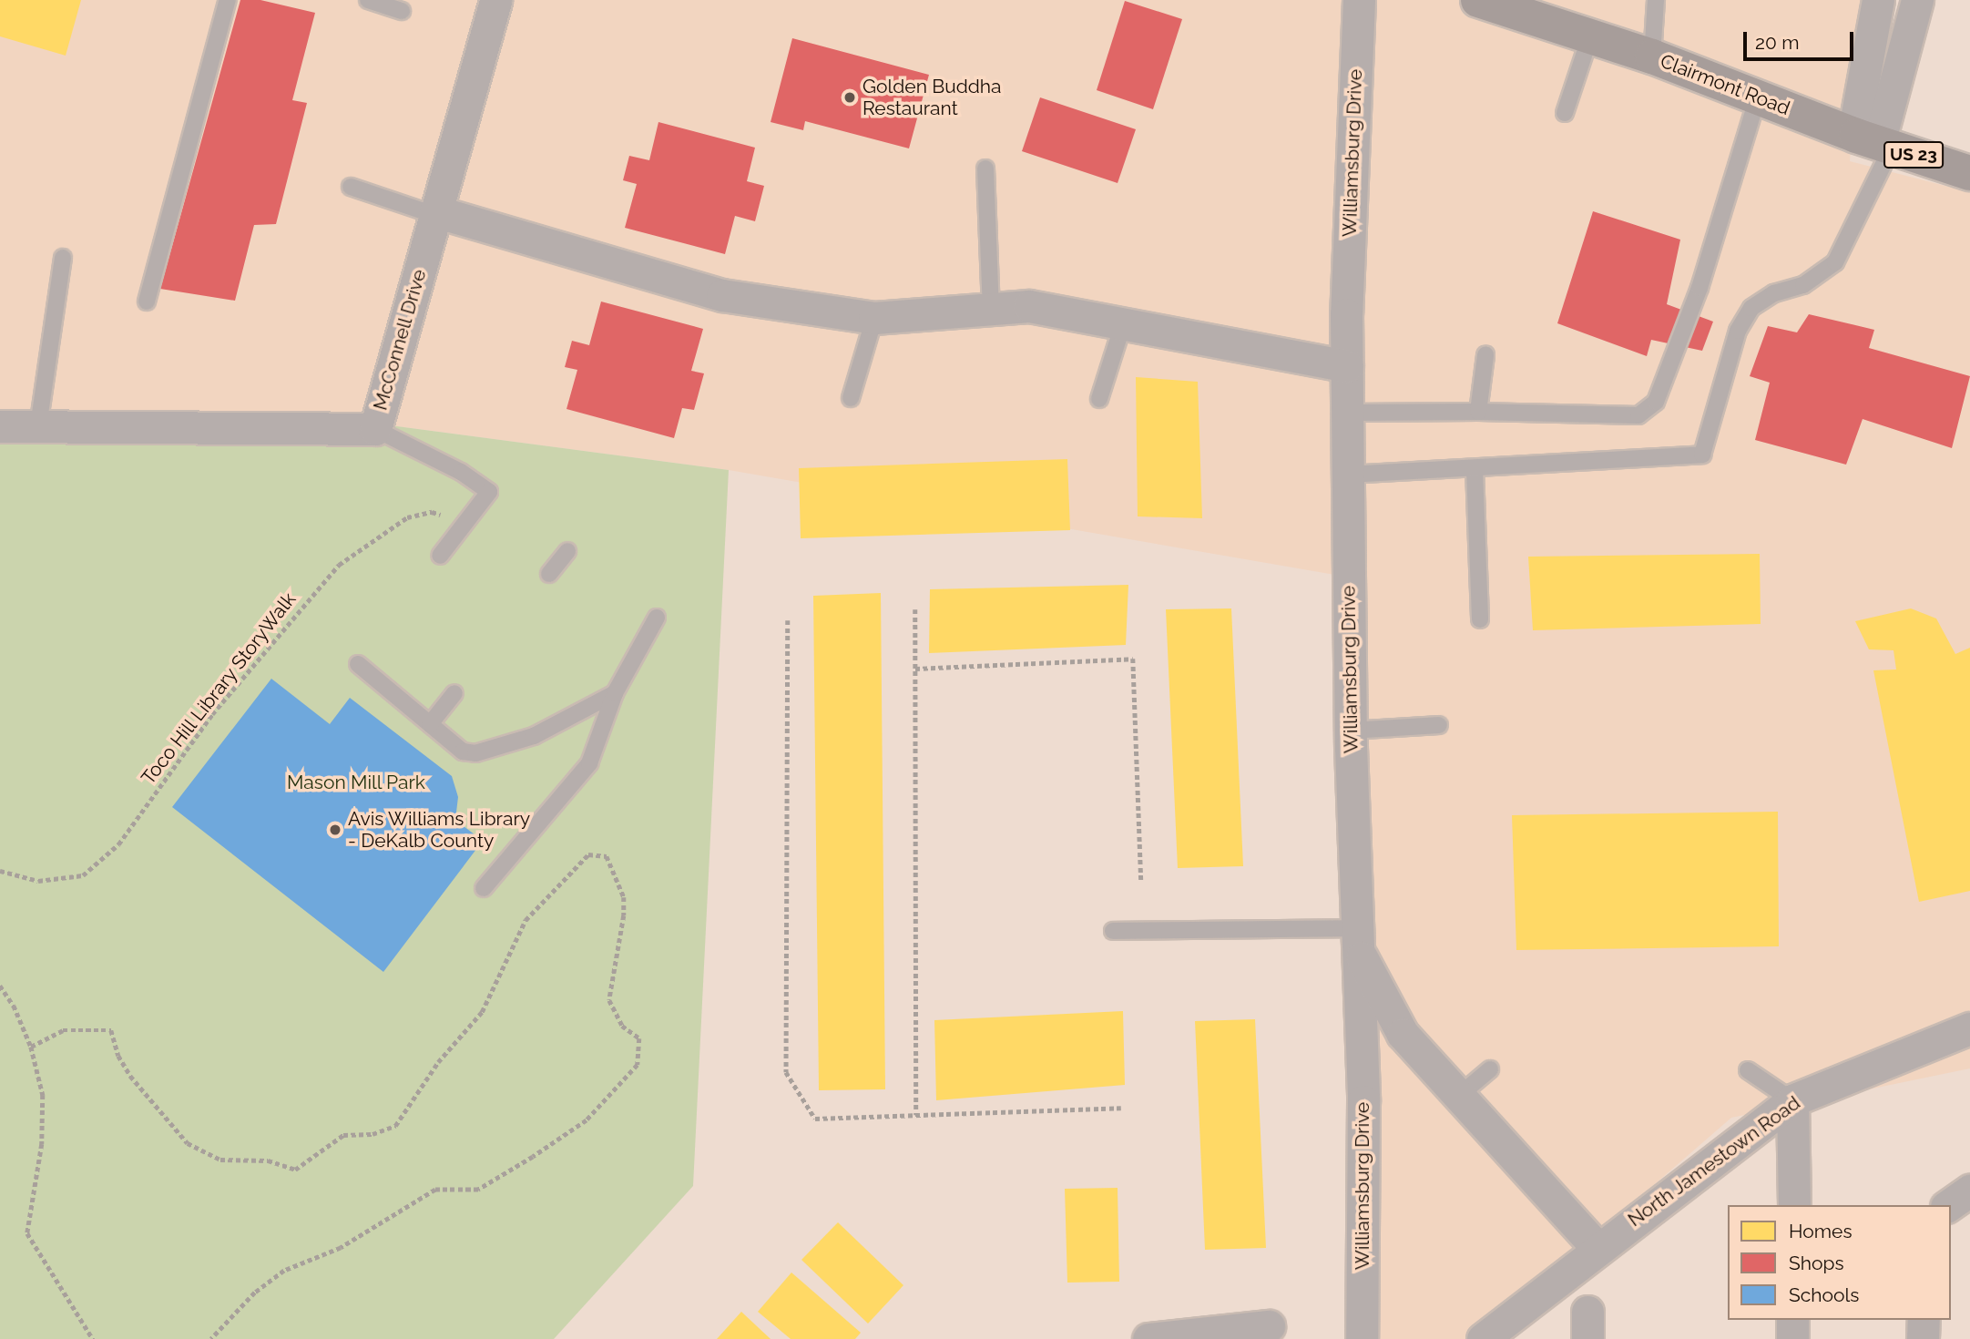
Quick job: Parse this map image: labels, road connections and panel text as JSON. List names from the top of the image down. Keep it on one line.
{"streets":{"main road":["Clairmont Road","US 23"],"street":["Williamsburg Drive","McConnell Drive","North Jamestown Road"],"path":["Toco Hill Library StoryWalk"]},"parks":["Mason Mill Park"],"places":["Golden Buddha Restaurant","Avis Williams Library - DeKalb County"],"legend":["Homes","Shops","Schools"],"scale_bar":"20 m"}
